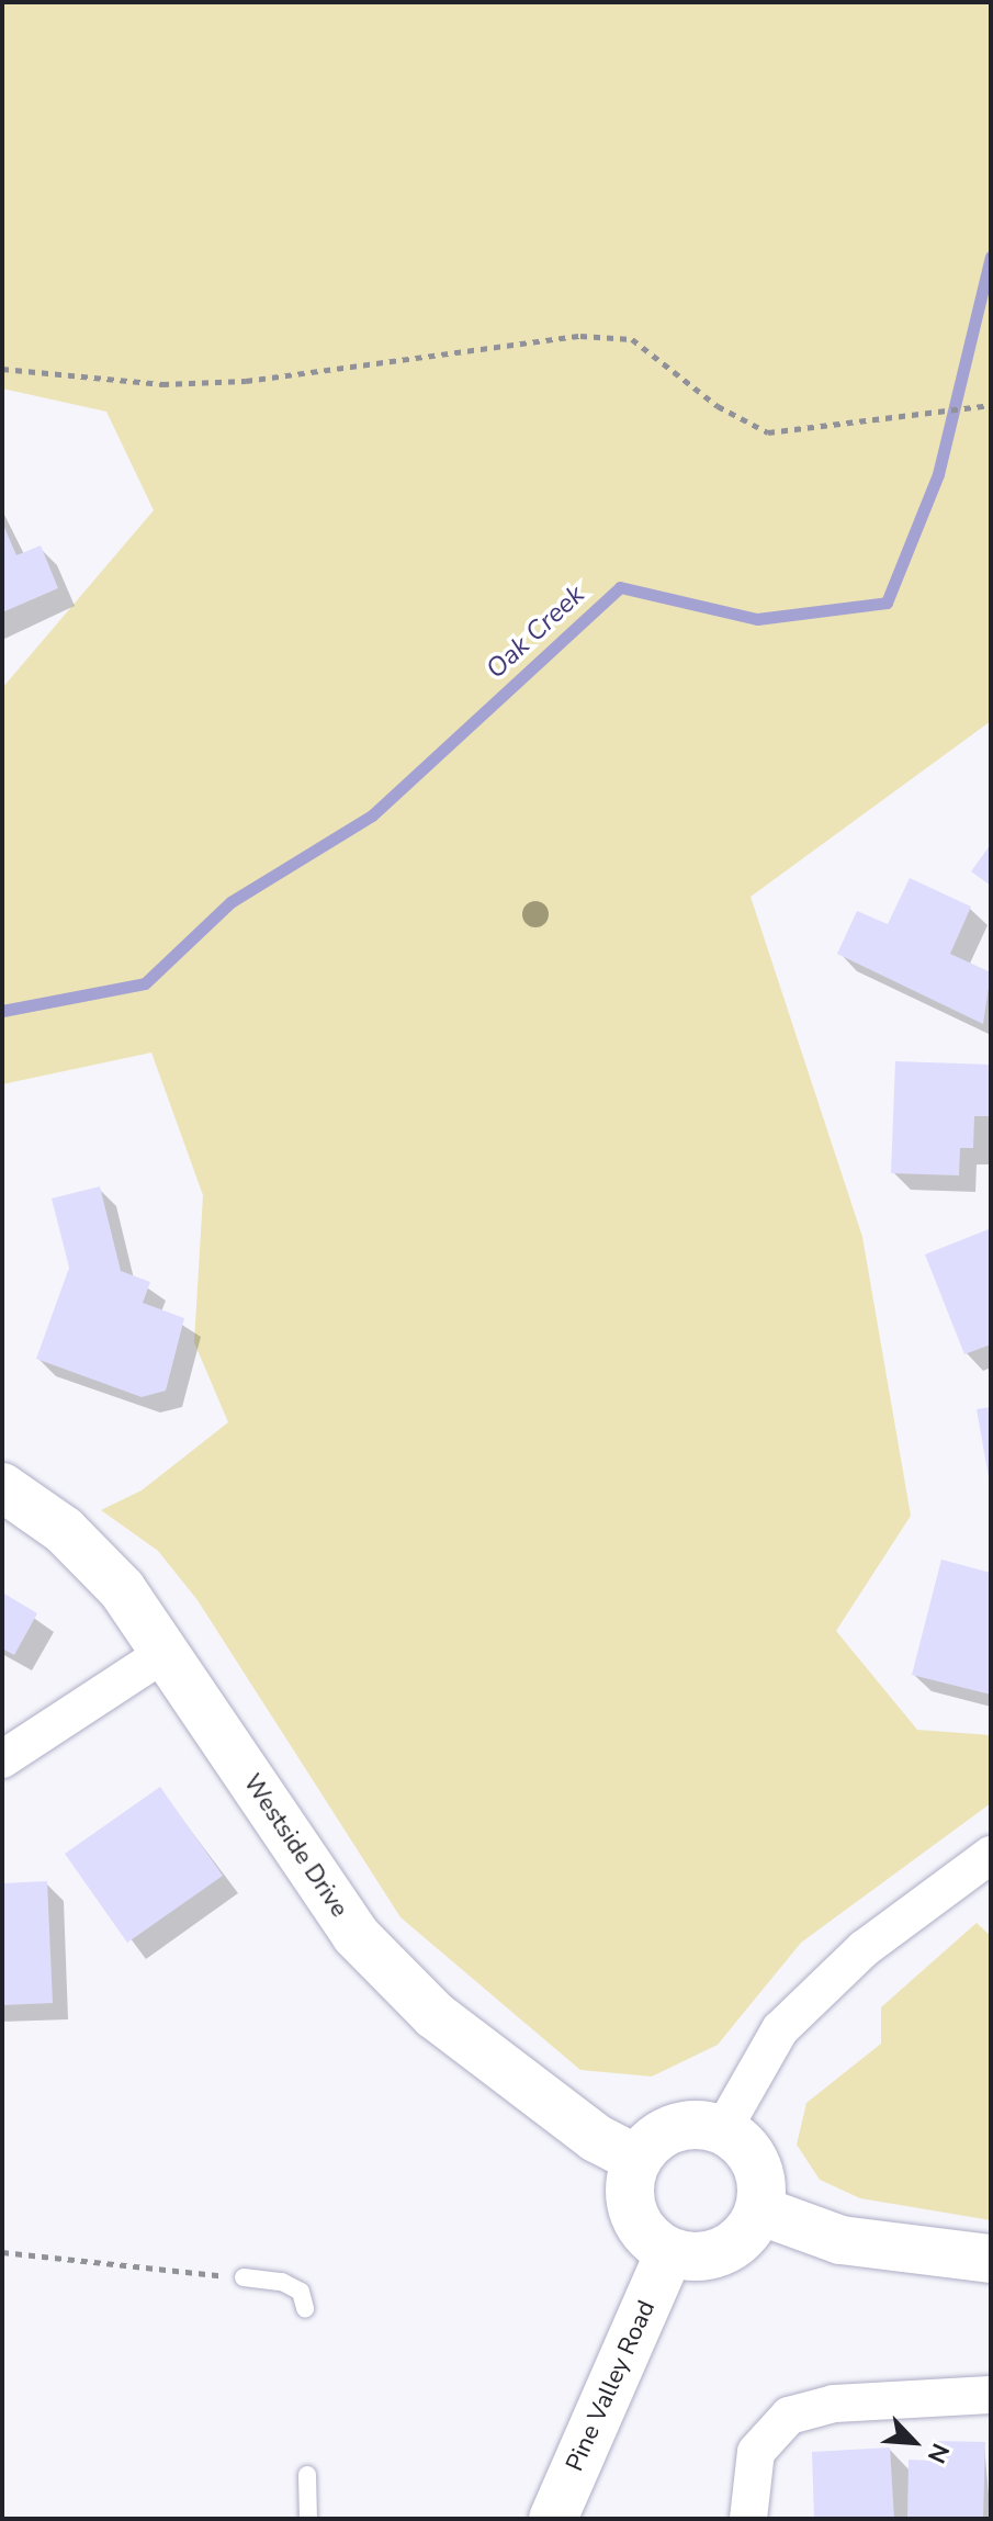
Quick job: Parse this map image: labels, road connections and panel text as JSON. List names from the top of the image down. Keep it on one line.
{"streets":{"street":["Westside Drive","Pine Valley Road"]},"crossings":[["Westside Drive","Pine Valley Road"]],"water":["Oak Creek"],"north":"bottom right"}
